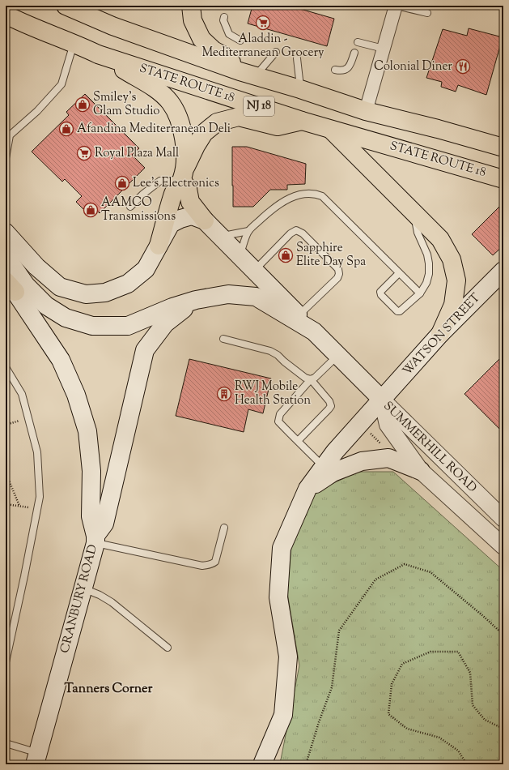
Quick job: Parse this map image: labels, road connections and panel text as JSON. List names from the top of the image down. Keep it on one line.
{"streets":{"highway":["STATE ROUTE 18","NJ 18"],"main road":["WATSON STREET","CRANBURY ROAD"],"street":["SUMMERHILL ROAD"]},"crossings":[["WATSON STREET","SUMMERHILL ROAD"]],"districts":["Tanners Corner"],"places":{"supermarket":["Aladdin - Mediterranean Grocery","Royal Plaza Mall"],"restaurant":["Colonial Diner"],"shop":["Smiley's Glam Studio","Afandina Mediterranean Deli","Lee's Electronics","AAMCO Transmissions","Sapphire Elite Day Spa"],"building":["RWJ Mobile Health Station"]}}
